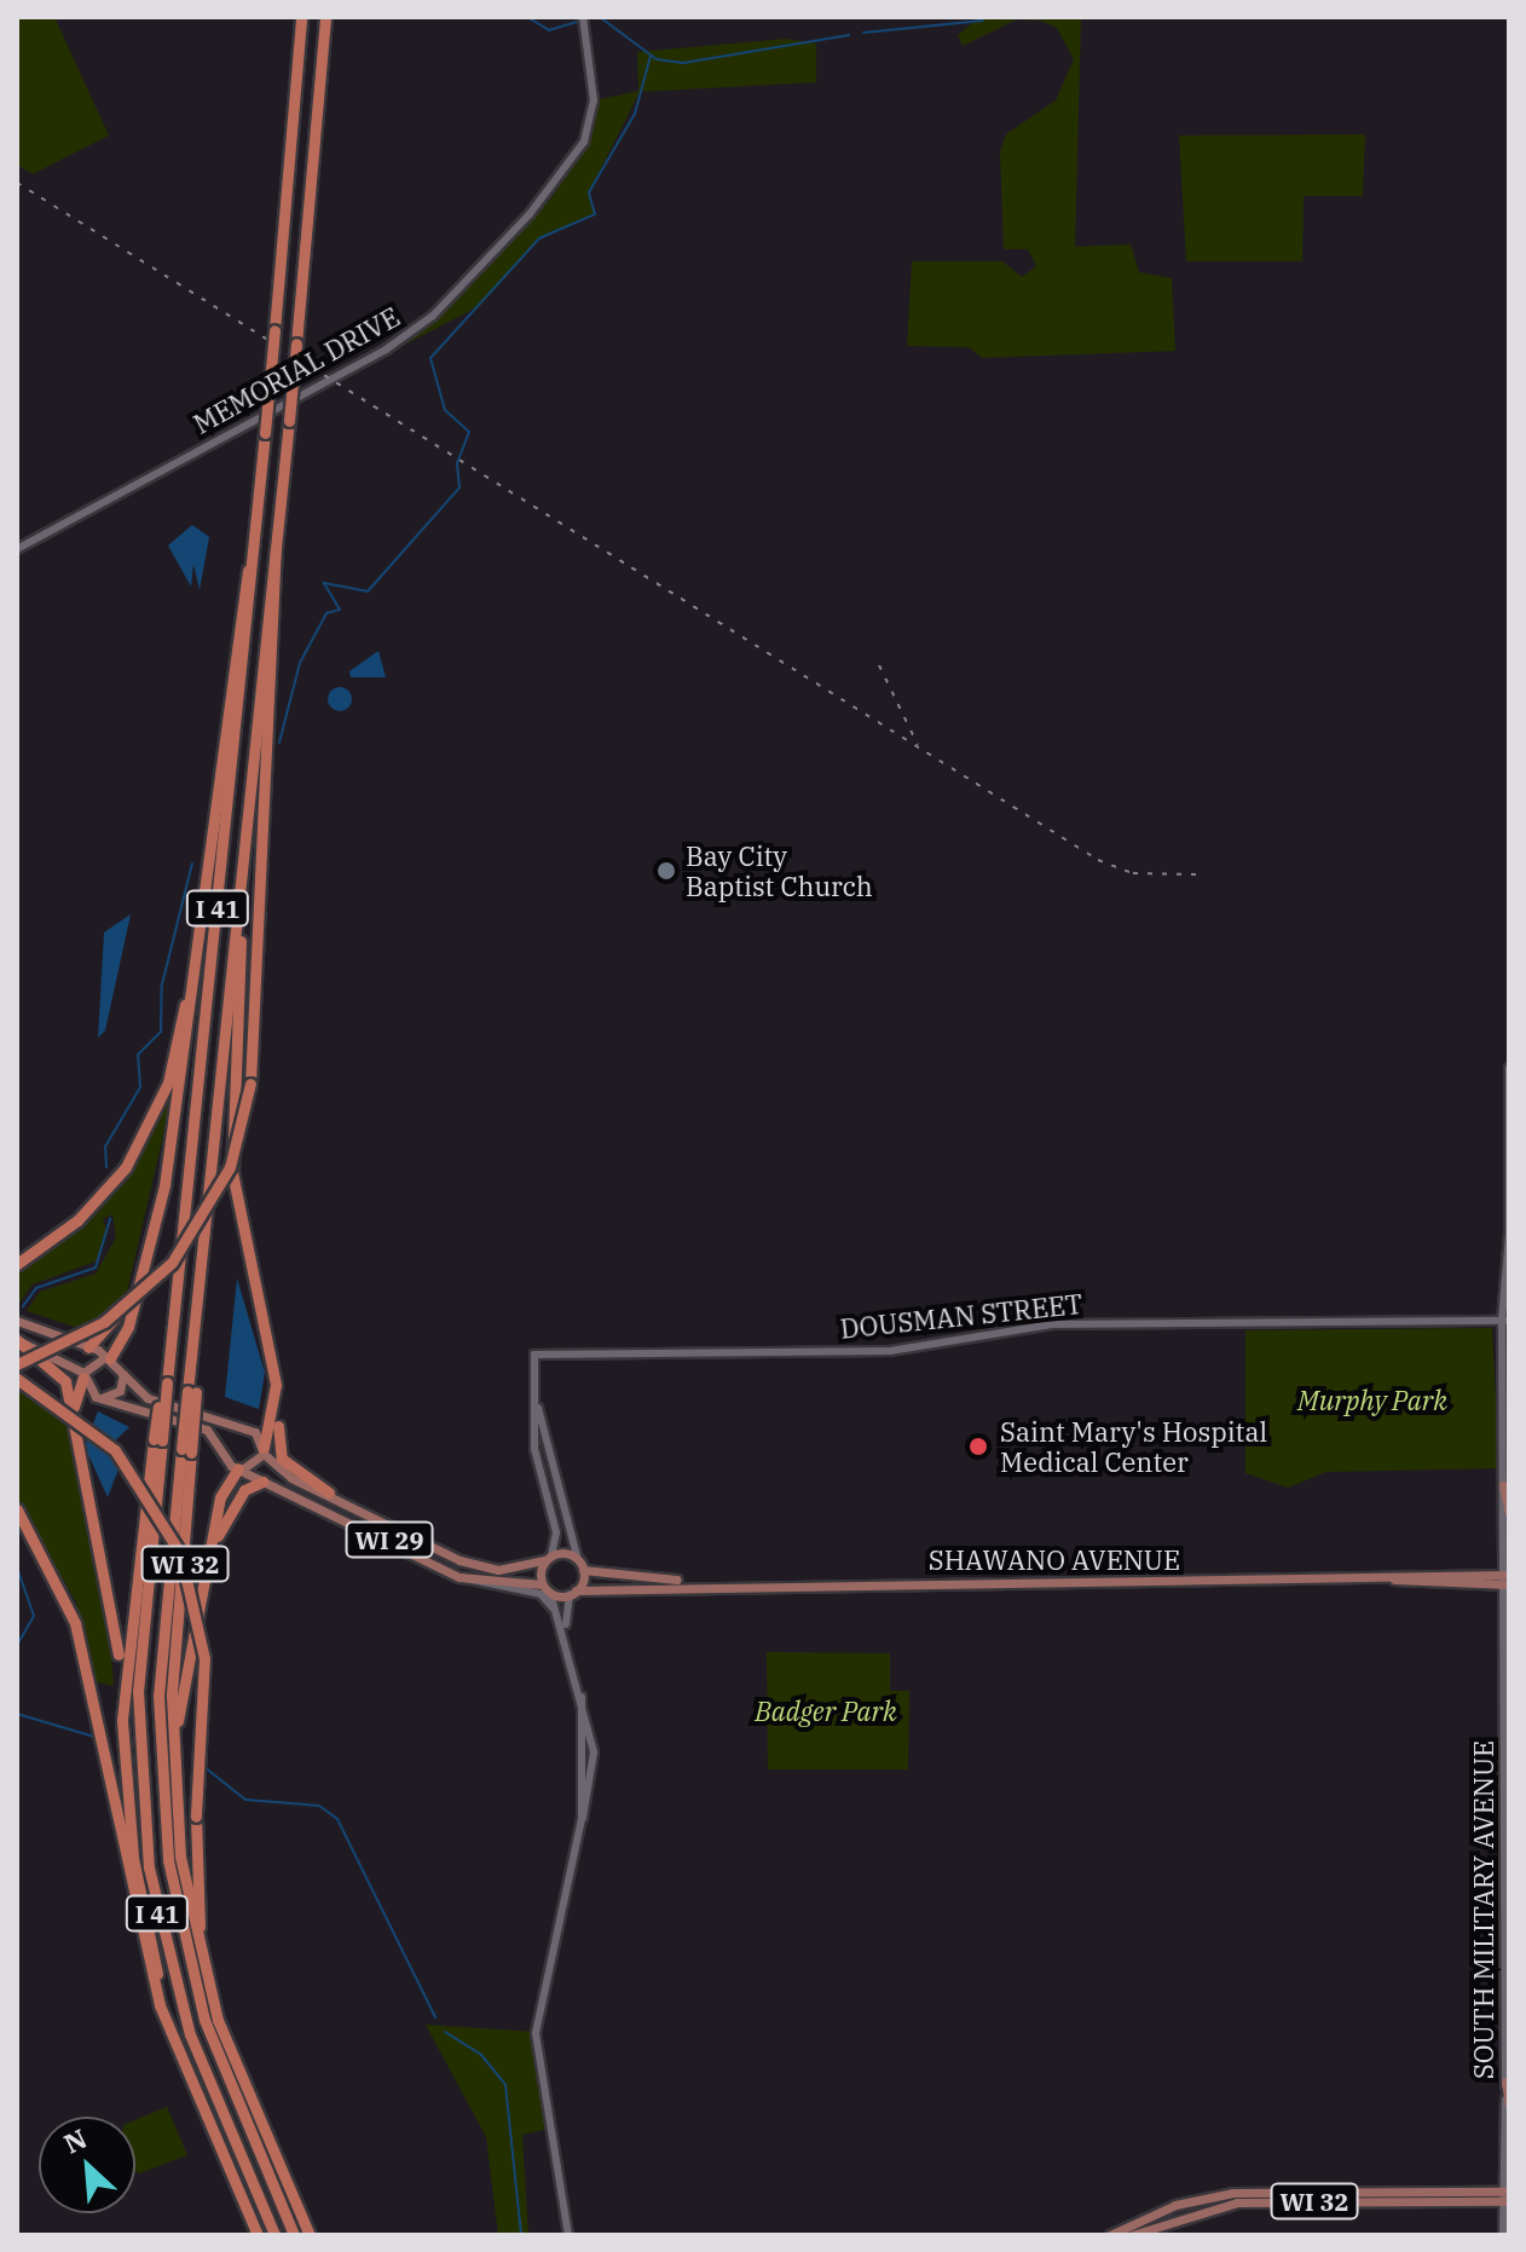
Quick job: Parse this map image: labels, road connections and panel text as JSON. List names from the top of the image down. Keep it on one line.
{"streets":{"highway":["I 41","WI 32"],"main road":["WI 29","SHAWANO AVENUE"],"street":["MEMORIAL DRIVE","DOUSMAN STREET","SOUTH MILITARY AVENUE"]},"crossings":[["DOUSMAN STREET","SOUTH MILITARY AVENUE"],["WI 29","SHAWANO AVENUE"],["SHAWANO AVENUE","SOUTH MILITARY AVENUE"],["WI 32","SOUTH MILITARY AVENUE"]],"parks":["Murphy Park","Badger Park"],"places":["Bay City Baptist Church","Saint Mary's Hospital Medical Center"],"north":"top left"}
